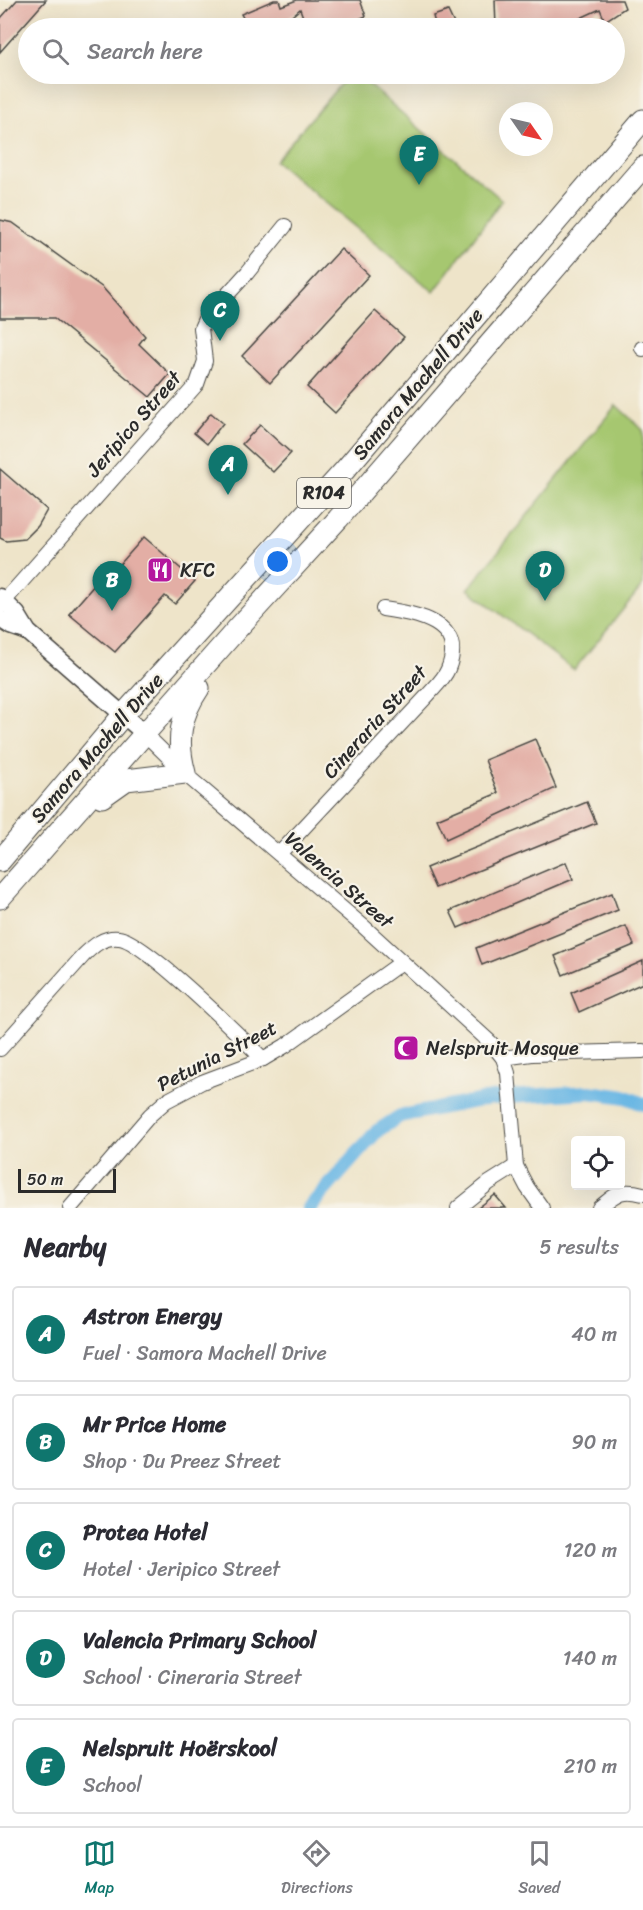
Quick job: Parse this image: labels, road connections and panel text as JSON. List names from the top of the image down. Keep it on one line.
{"streets":{"main road":["Samora Machell Drive","R104"],"street":["Jeripico Street","Cineraria Street","Valencia Street","Petunia Street"]},"crossings":[["Samora Machell Drive","Valencia Street"],["Cineraria Street","Valencia Street"],["Valencia Street","Petunia Street"]],"places":{"restaurant":["KFC"],"mosque":["Nelspruit Mosque"]},"scale_bar":"50 m","north":"bottom right","page":{"search":"Search here","pins":["E","C","A","D","B"],"scale":"50 m","heading":["Nearby","5 results"],"list":[{"mark":"A","name":"Astron Energy","note":"Fuel · Samora Machell Drive","value":"40 m"},{"mark":"B","name":"Mr Price Home","note":"Shop · Du Preez Street","value":"90 m"},{"mark":"C","name":"Protea Hotel","note":"Hotel · Jeripico Street","value":"120 m"},{"mark":"D","name":"Valencia Primary School","note":"School · Cineraria Street","value":"140 m"},{"mark":"E","name":"Nelspruit Hoërskool","note":"School","value":"210 m"}],"nav":["Map","Directions","Saved"]}}
